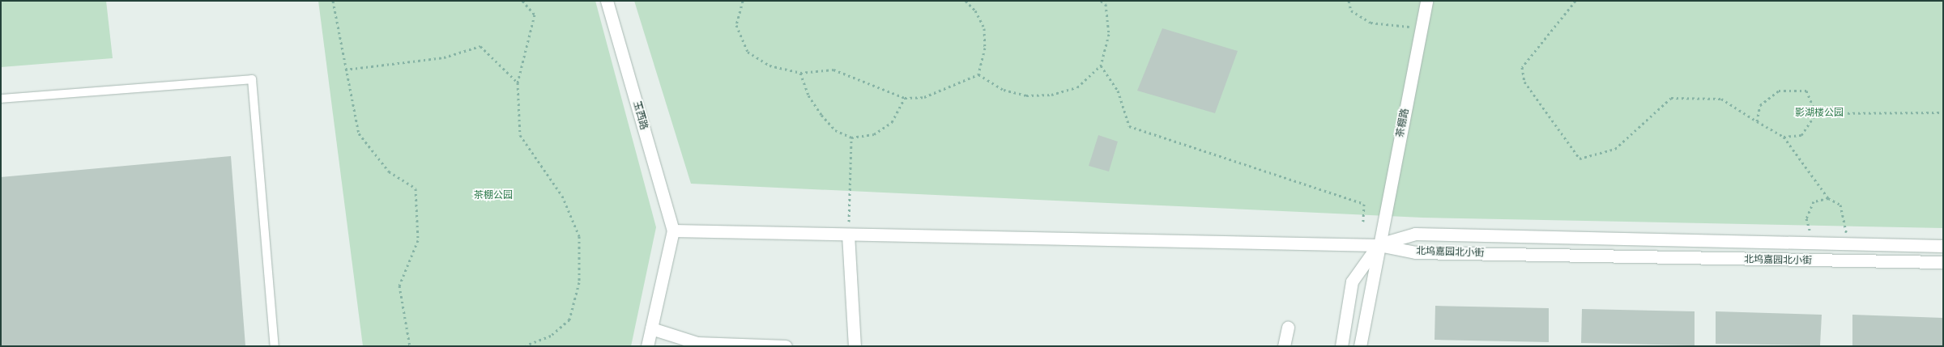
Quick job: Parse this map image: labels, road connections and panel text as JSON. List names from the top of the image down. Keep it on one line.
{"streets":{"street":["玉西路","茶棚路","北坞嘉园北小街"]},"crossings":[["茶棚路","北坞嘉园北小街"]],"parks":["影湖楼公园","茶棚公园"]}
